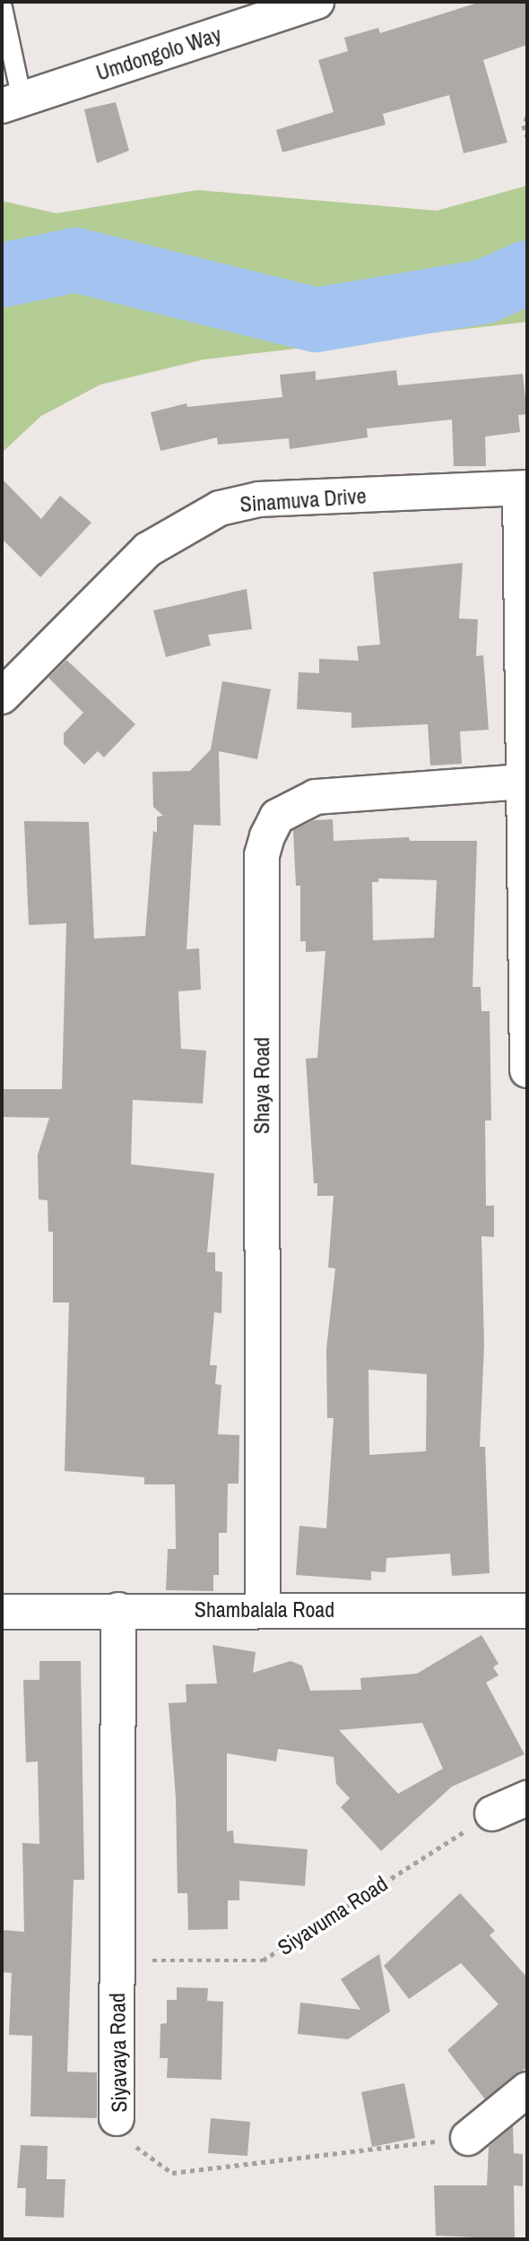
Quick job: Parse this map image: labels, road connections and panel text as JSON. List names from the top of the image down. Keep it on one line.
{"streets":{"street":["Umdongolo Way","Sinamuva Drive","Shaya Road","Shambalala Road","Siyavaya Road"],"path":["Siyavuma Road"]},"crossings":[["Shaya Road","Shambalala Road"],["Shambalala Road","Siyavaya Road"],["Siyavuma Road","Siyavaya Road"]]}
